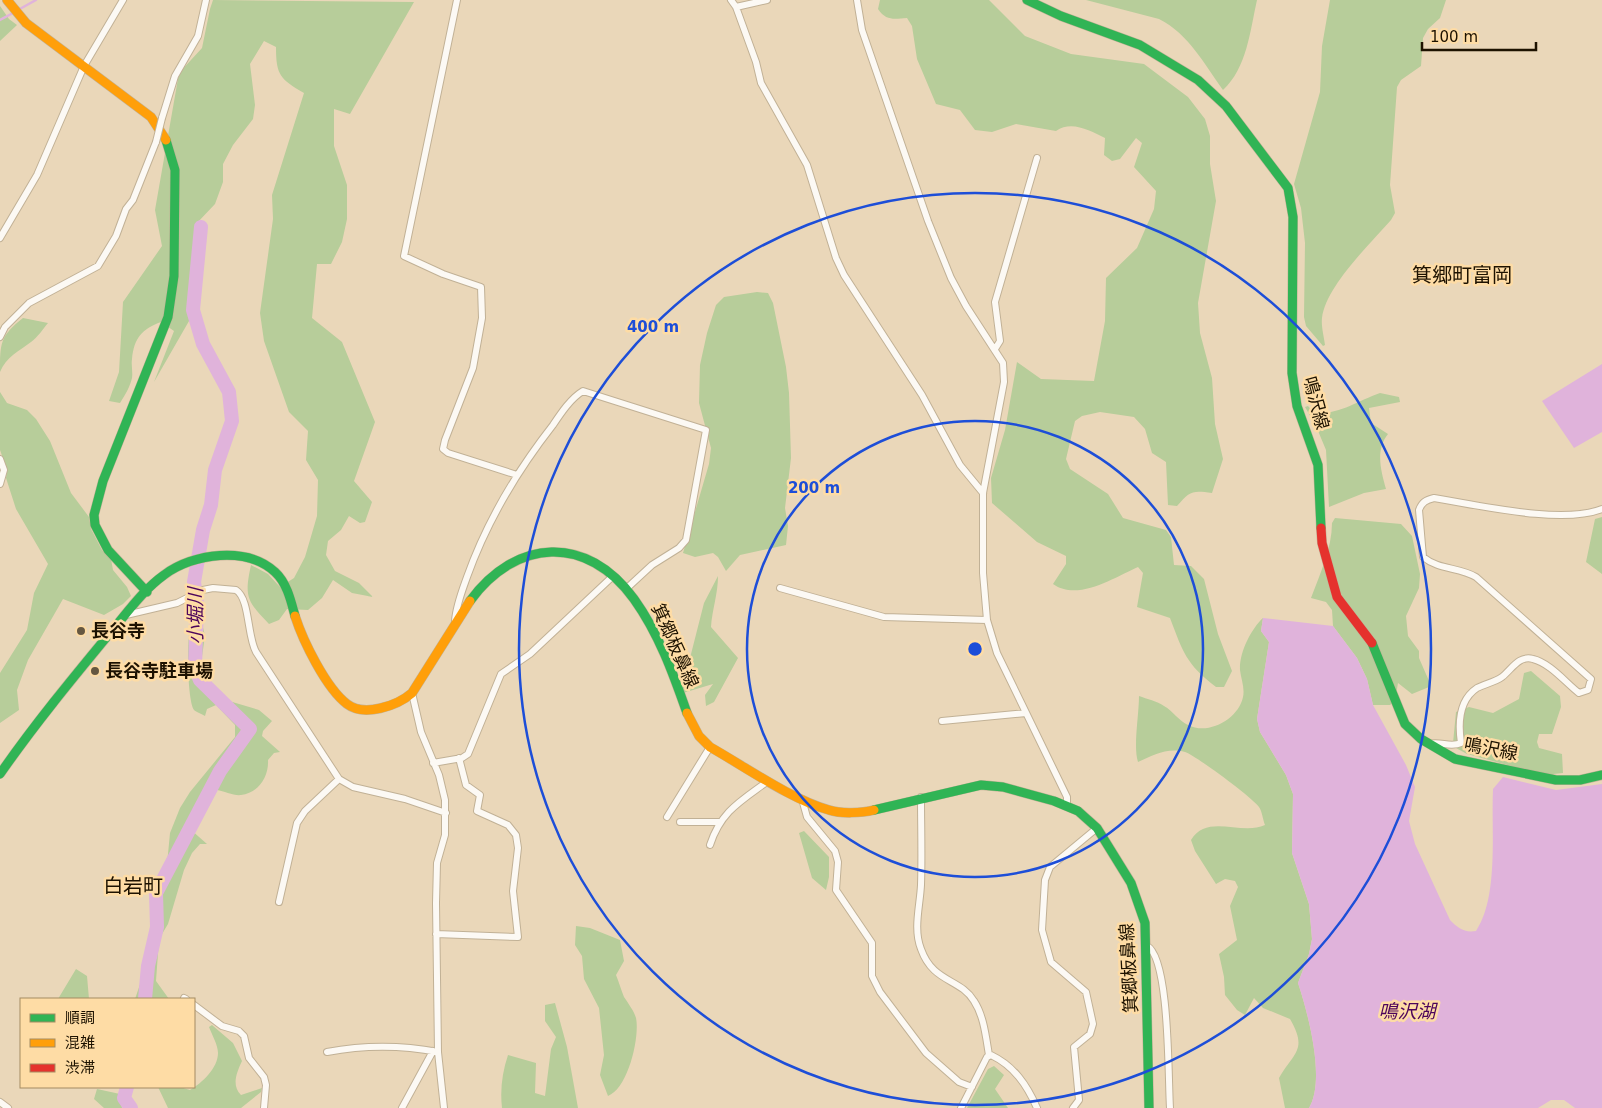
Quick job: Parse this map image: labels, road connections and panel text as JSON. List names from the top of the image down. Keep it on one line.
{"streets":{"street":["鳴沢線","箕郷板鼻線"]},"districts":["箕郷町富岡","白岩町"],"water":["小堀川","鳴沢湖"],"places":["長谷寺","長谷寺駐車場"],"legend":["順調","混雑","渋滞"],"scale_bar":"100 m","rings":["400 m","200 m"]}
